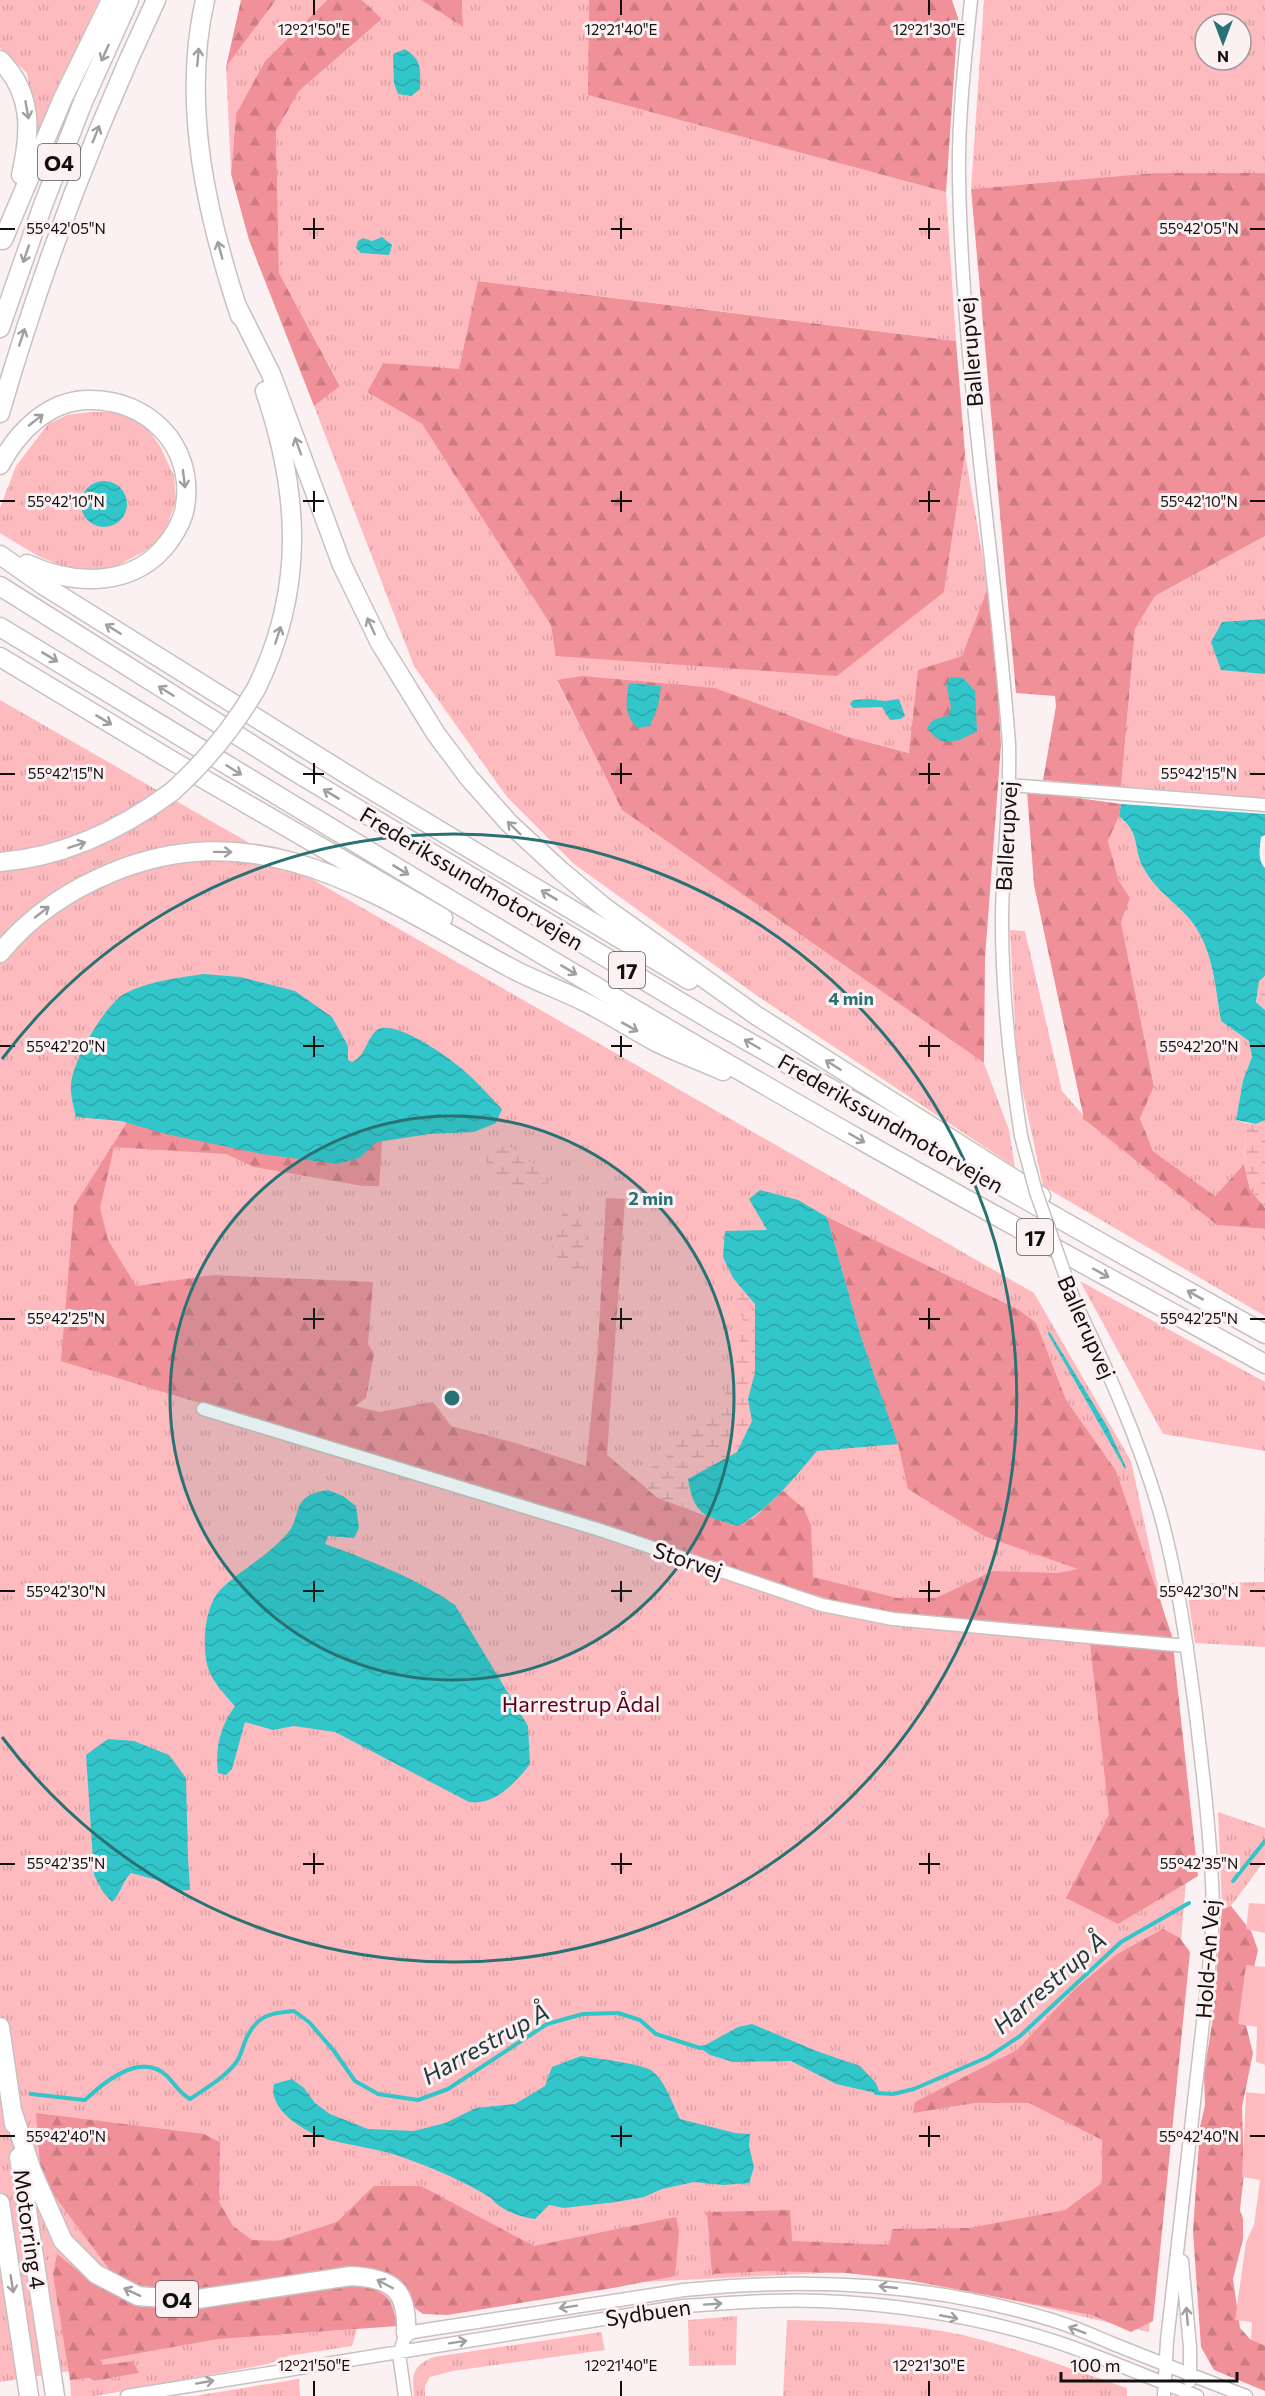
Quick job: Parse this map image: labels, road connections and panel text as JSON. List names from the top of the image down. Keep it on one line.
{"streets":{"highway":["O4","Frederikssundmotorvejen","17","Motorring 4"],"street":["Ballerupvej","Storvej","Hold-An Vej","Sydbuen"]},"crossings":[["O4","Motorring 4"],["O4","Sydbuen"],["Ballerupvej","Storvej"],["Ballerupvej","Hold-An Vej"],["Storvej","Hold-An Vej"],["Hold-An Vej","Sydbuen"]],"water":["Harrestrup Å"],"parks":["Harrestrup Ådal"],"scale_bar":"100 m","north":"bottom","coordinates":["12°21'50\"E","12°21'40\"E","12°21'30\"E","55°42'05\"N","55°42'10\"N","55°42'15\"N","55°42'20\"N","55°42'25\"N","55°42'30\"N","55°42'35\"N","55°42'40\"N"],"rings":["4 min","2 min"]}
